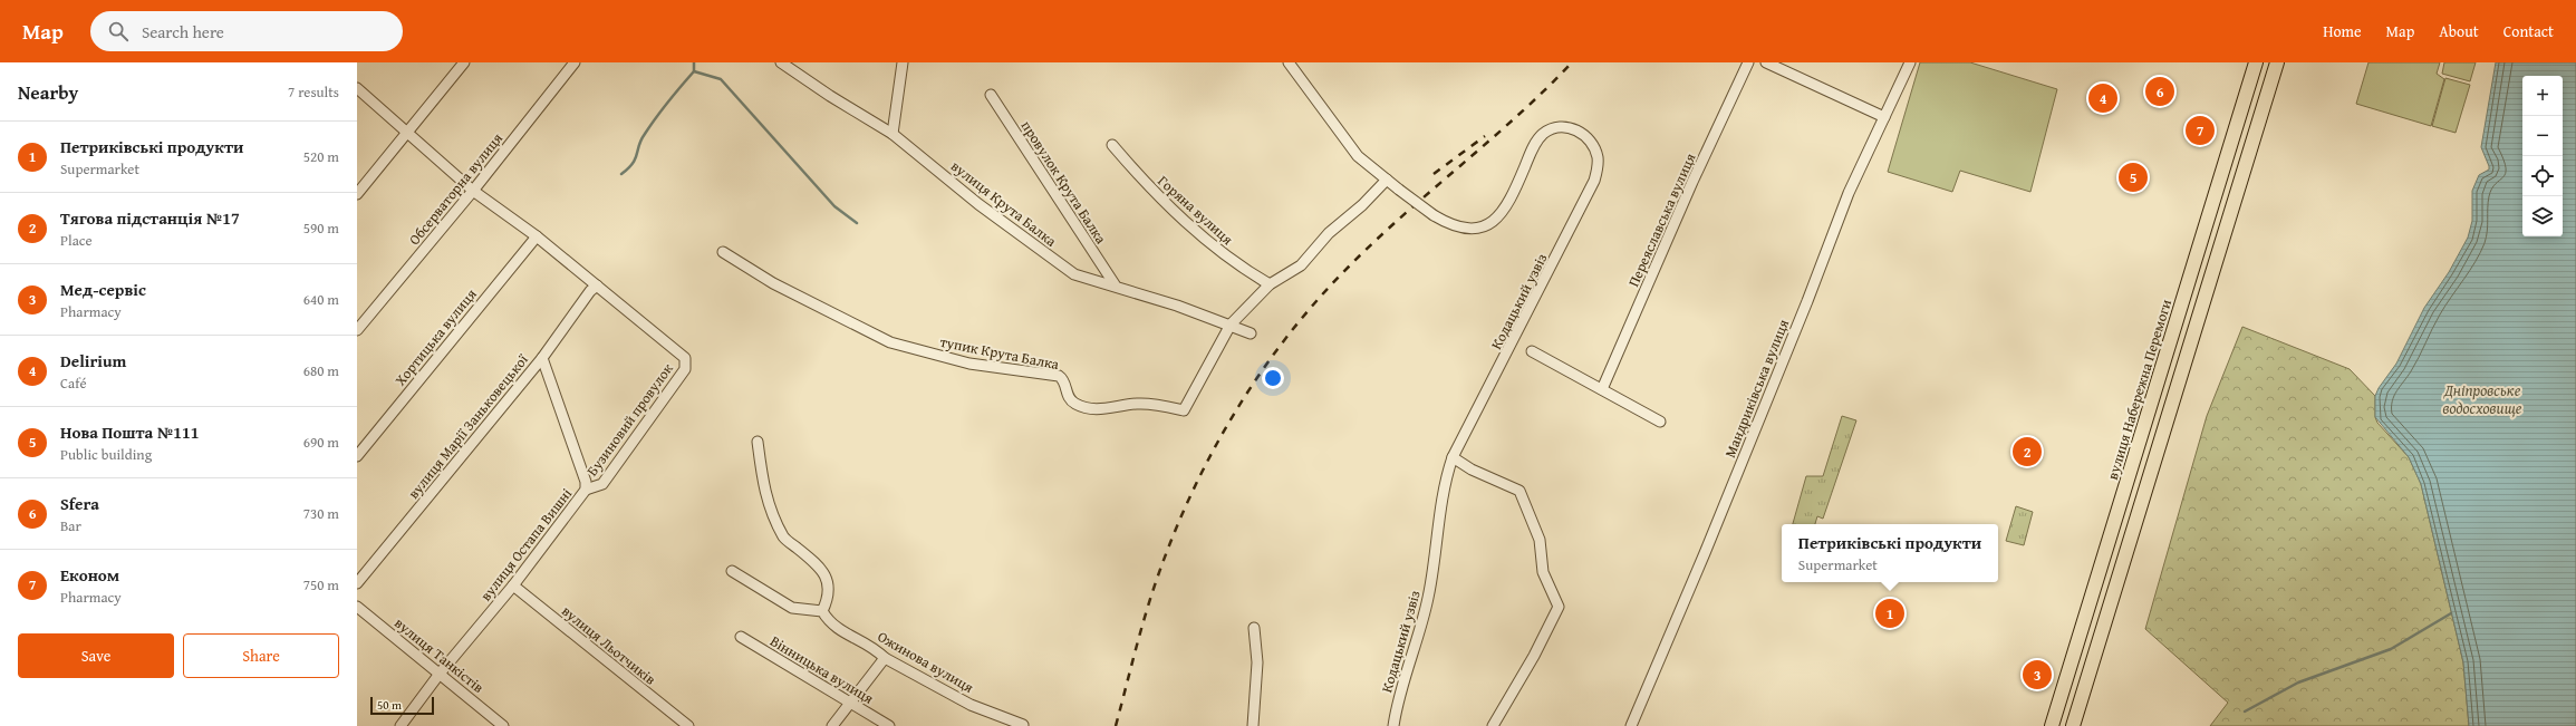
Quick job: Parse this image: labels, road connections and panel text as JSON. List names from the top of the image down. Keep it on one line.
{"streets":{"main road":["вулиця Набережна Перемоги"],"street":["провулок Крута Балка","Обсерваторна вулиця","вулиця Крута Балка","Горяна вулиця","Переяславська вулиця","Кодацький узвіз","Хортицька вулиця","тупик Крута Балка","Мандриківська вулиця","Бузиновий провулок","вулиця Марії Заньковецької","вулиця Остапа Вишні","вулиця Льотчиків","вулиця Танкістів","Ожинова вулиця","Вінницька вулиця"]},"crossings":[["провулок Крута Балка","вулиця Крута Балка"],["Обсерваторна вулиця","Бузиновий провулок"],["вулиця Крута Балка","тупик Крута Балка"],["Хортицька вулиця","Бузиновий провулок"],["Бузиновий провулок","вулиця Марії Заньковецької"],["Бузиновий провулок","вулиця Остапа Вишні"],["вулиця Марії Заньковецької","вулиця Остапа Вишні"],["вулиця Остапа Вишні","вулиця Льотчиків"],["вулиця Остапа Вишні","вулиця Танкістів"]],"water":["Дніпровське водосховище"],"scale_bar":"50 m","page":{"header":"Map","search":"Search here","nav":["Home","Map","About","Contact"],"heading":["Nearby","7 results"],"pins":["6","4","7","5","2","1","3"],"map_buttons":["+","−"],"list":[{"mark":"1","name":"Петриківські продукти","note":"Supermarket","value":"520 m"},{"mark":"2","name":"Тягова пiдстанцiя №17","note":"Place","value":"590 m"},{"mark":"3","name":"Мед-сервіс","note":"Pharmacy","value":"640 m"},{"mark":"4","name":"Delirium","note":"Café","value":"680 m"},{"mark":"5","name":"Нова Пошта №111","note":"Public building","value":"690 m"},{"mark":"6","name":"Sfera","note":"Bar","value":"730 m"},{"mark":"7","name":"Економ","note":"Pharmacy","value":"750 m"}],"popup":["Петриківські продукти","Supermarket"],"buttons":["Save","Share"],"scale":"50 m"}}
